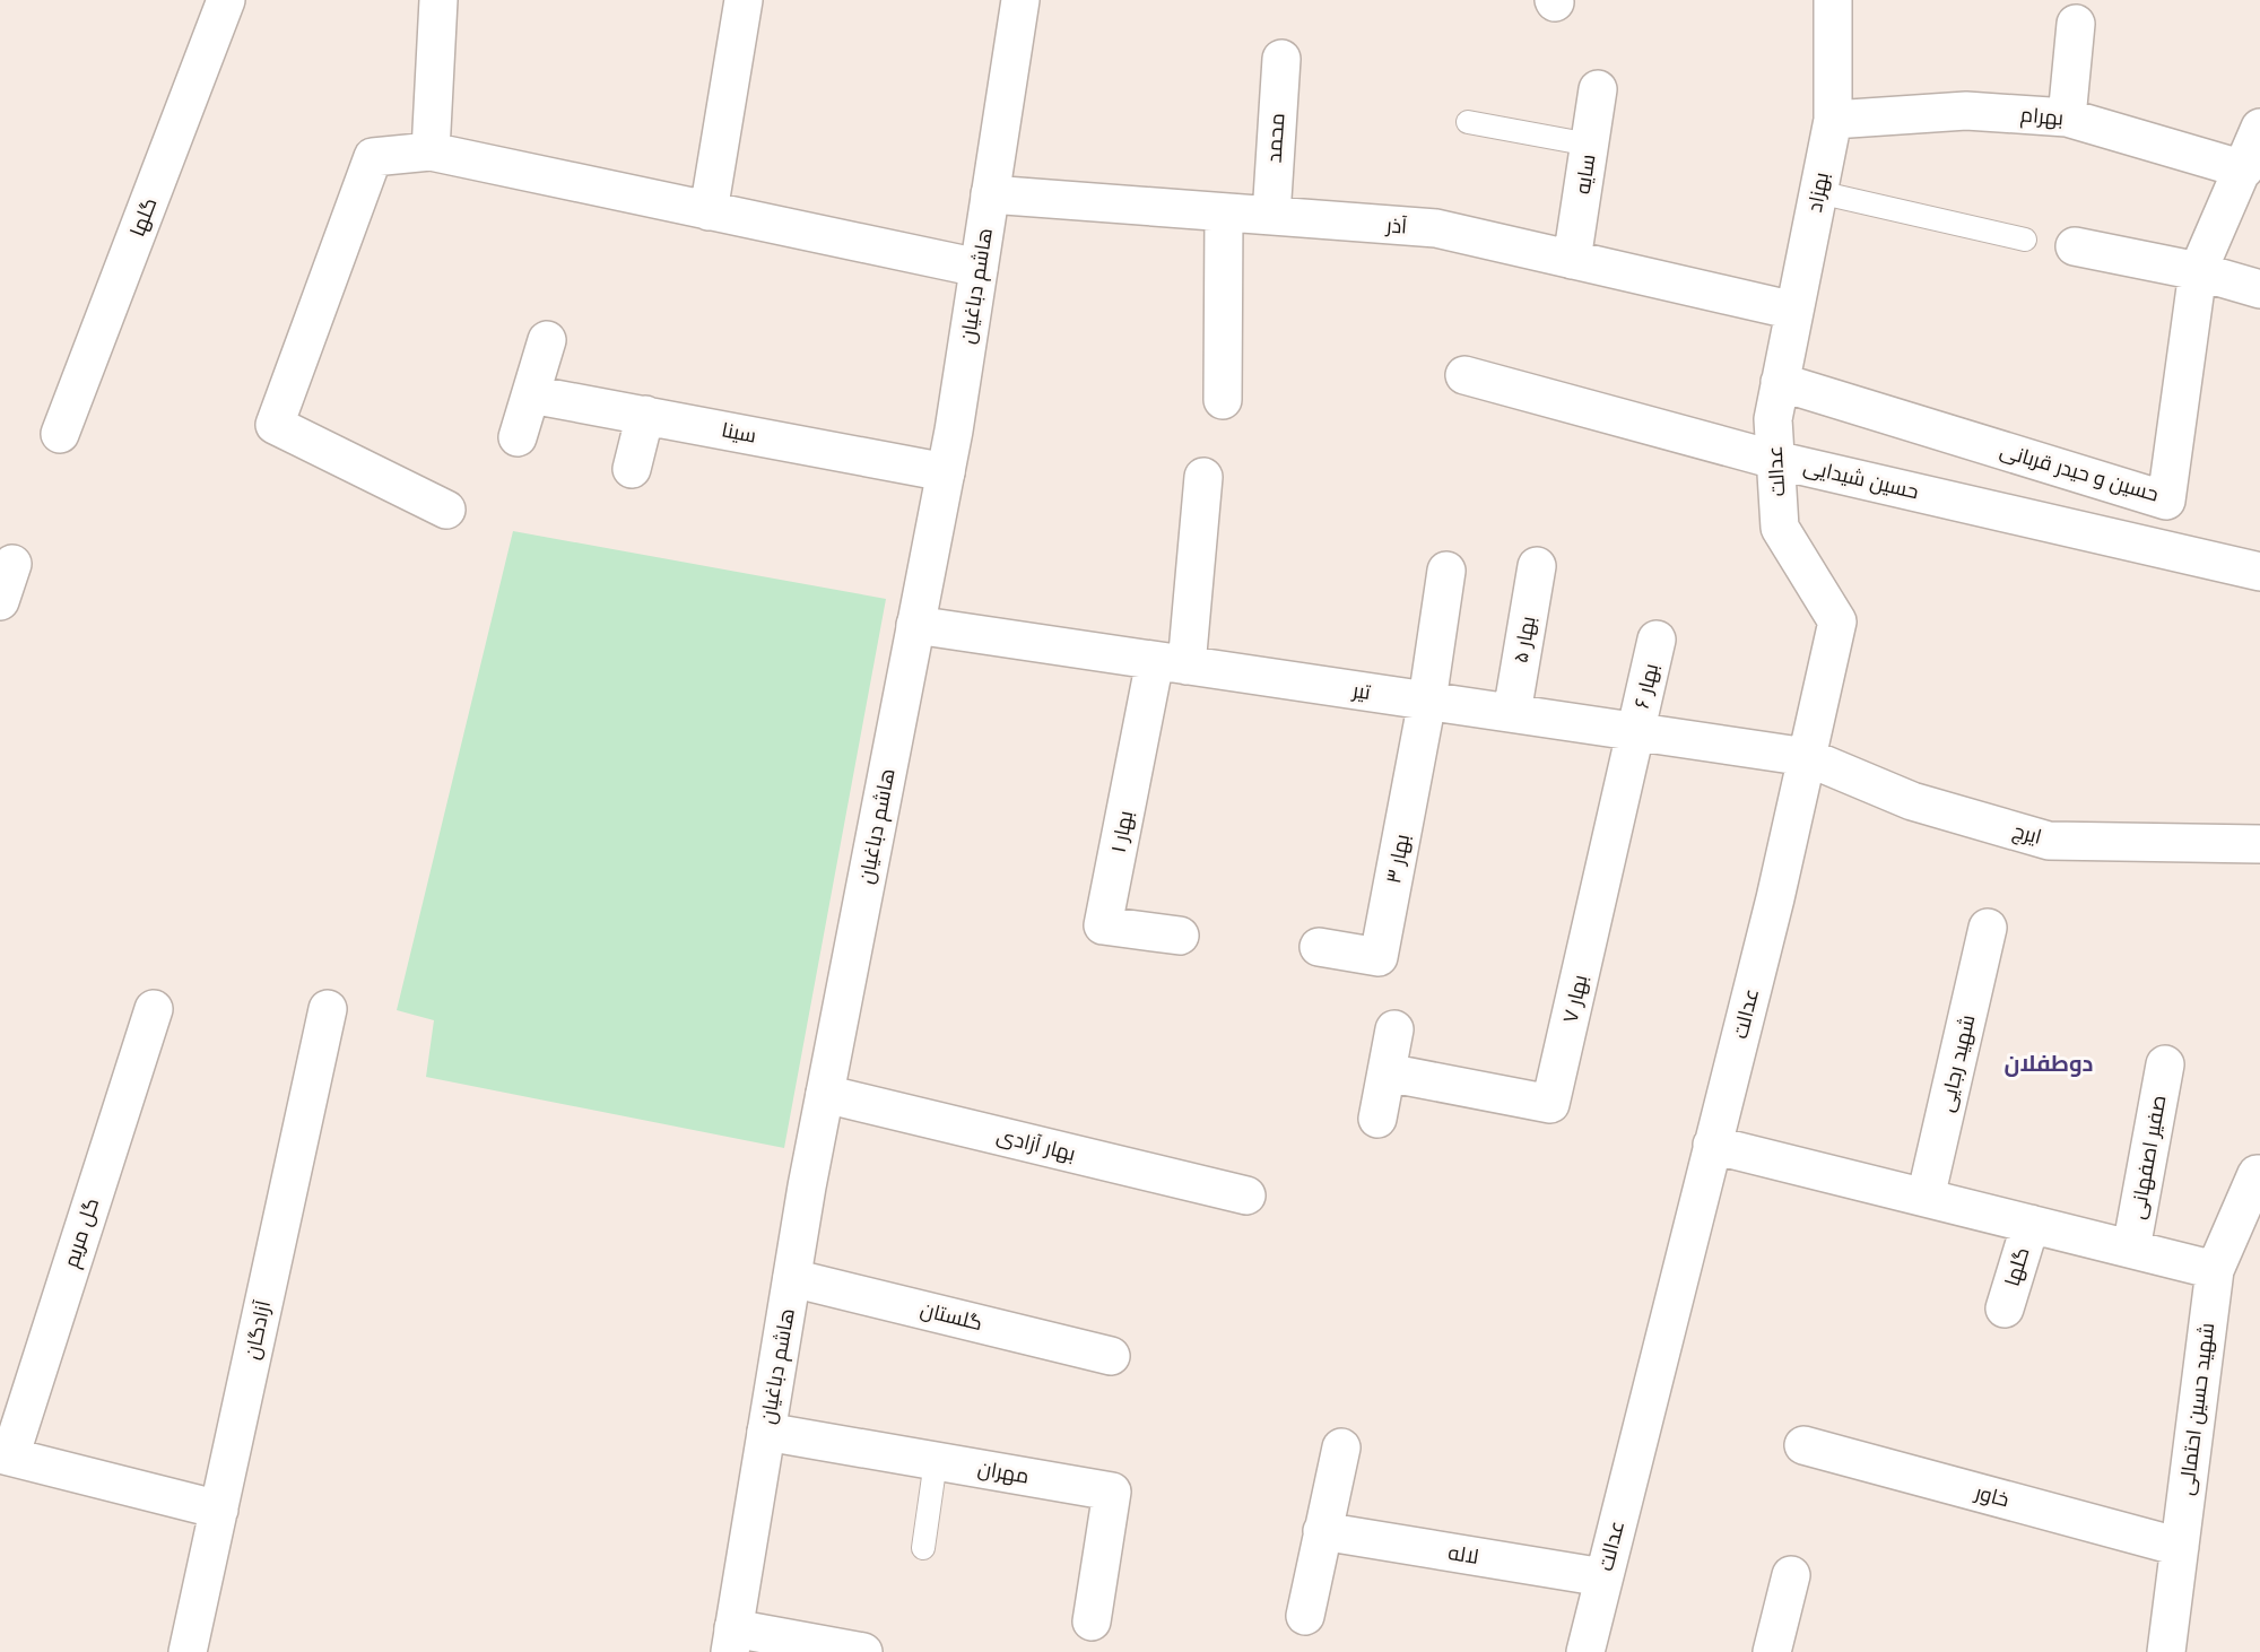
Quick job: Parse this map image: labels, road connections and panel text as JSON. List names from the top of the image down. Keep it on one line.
{"streets":{"street":["بهرام","محمد","سایه","بهزاد","گلها","آذر","هاشم دباغیان","سینا","عدالت","حسین و حیدر قربانی","حسین شیدایی","بهار ۵","بهار ۶","تیر","بهار ۱","ایرج","بهار ۳","بهار ۷","شهید رجایی","بهار آزادی","صفیر اصفهانی","گل مریم","گلستان","آزادگان","شهید حسین احتمالی","مهران","خاور","لاله"]},"crossings":[["بهرام","بهزاد"],["بهرام","حسین و حیدر قربانی"],["محمد","آذر"],["سایه","آذر"],["بهزاد","آذر"],["بهزاد","عدالت"],["بهزاد","حسین و حیدر قربانی"],["آذر","هاشم دباغیان"],["هاشم دباغیان","سینا"],["هاشم دباغیان","تیر"],["هاشم دباغیان","بهار آزادی"],["هاشم دباغیان","گلستان"],["هاشم دباغیان","مهران"],["عدالت","حسین و حیدر قربانی"],["عدالت","حسین شیدایی"],["عدالت","تیر"],["عدالت","ایرج"],["عدالت","لاله"],["بهار ۵","تیر"],["بهار ۶","تیر"],["بهار ۶","بهار ۷"],["تیر","بهار ۱"],["تیر","ایرج"],["تیر","بهار ۳"],["تیر","بهار ۷"],["شهید حسین احتمالی","خاور"]],"districts":["دوطفلان"]}
